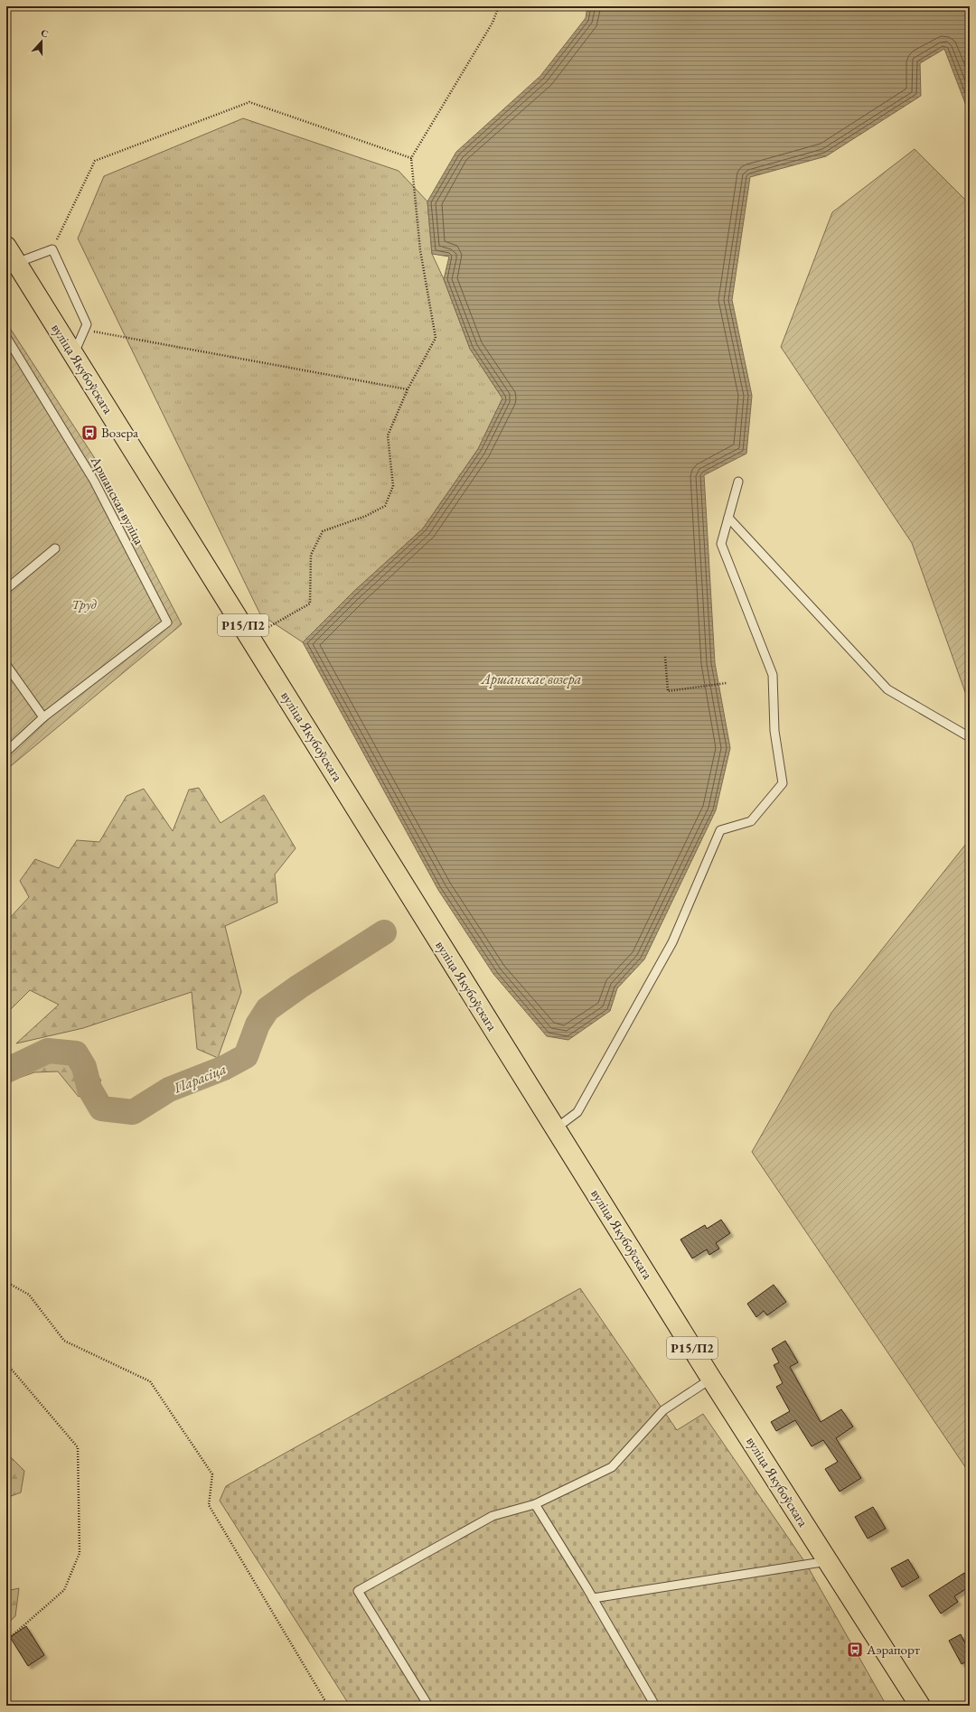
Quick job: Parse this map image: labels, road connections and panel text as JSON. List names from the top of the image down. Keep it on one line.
{"streets":{"main road":["вуліца Якубоўскага","Р15/П2"],"lane":["Аршанская вуліца"]},"crossings":[["вуліца Якубоўскага","Р15/П2"]],"water":["Аршанскае возера","Парасіца"],"parks":["Труд"],"places":{"bus stop":["Возера","Аэрапорт"]},"north":"top"}
